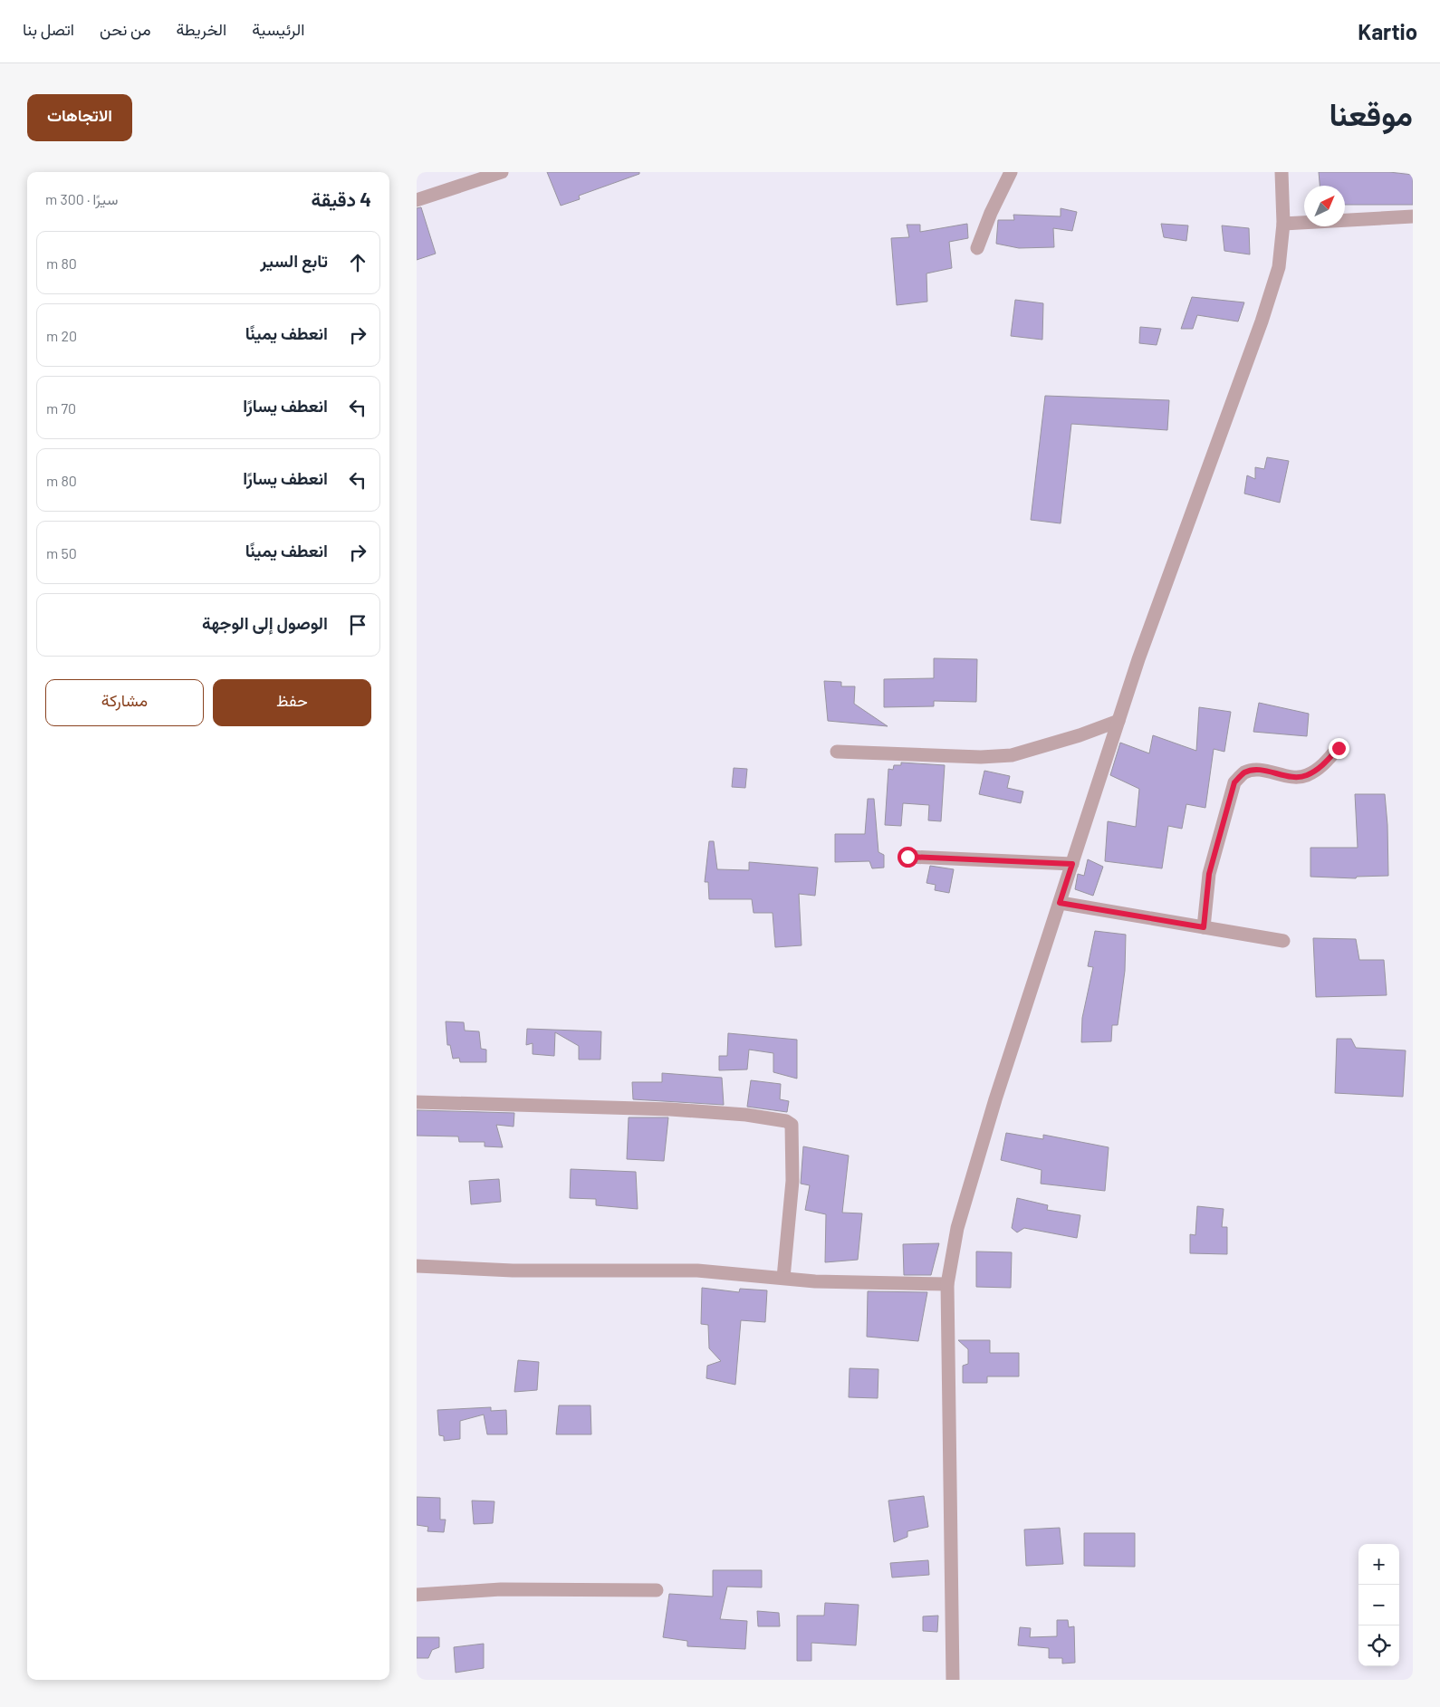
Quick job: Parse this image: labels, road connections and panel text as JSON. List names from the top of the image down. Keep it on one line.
{"north":"top right","page":{"header":"Kartio","nav":["الرئيسية","الخريطة","من نحن","اتصل بنا"],"title":"موقعنا","buttons":["الاتجاهات",["حفظ","مشاركة"]],"heading":["4 دقيقة","سيرًا · 300 m"],"list":[["تابع السير","80 m"],["انعطف يمينًا","20 m"],["انعطف يسارًا","70 m"],["انعطف يسارًا","80 m"],["انعطف يمينًا","50 m"],"الوصول إلى الوجهة"],"map_buttons":["+","−"]}}
